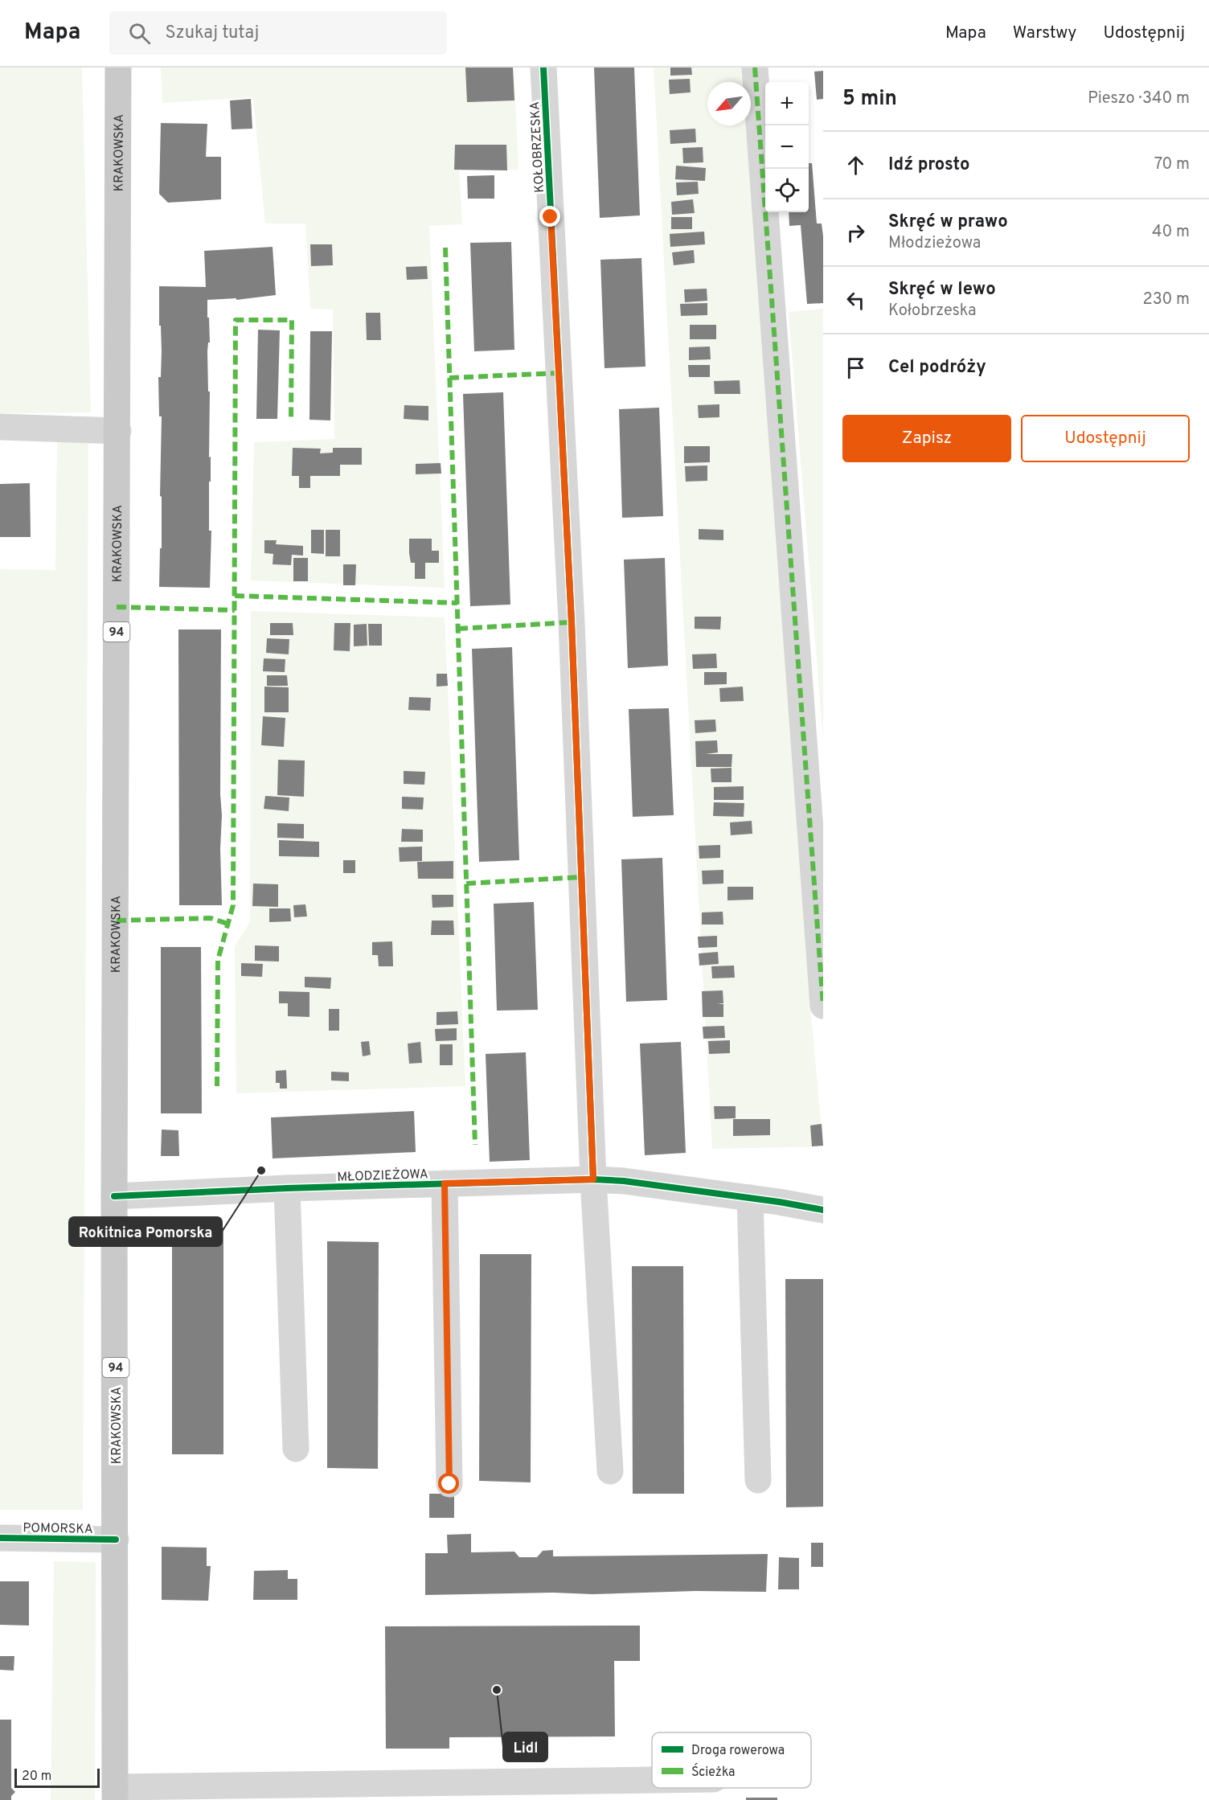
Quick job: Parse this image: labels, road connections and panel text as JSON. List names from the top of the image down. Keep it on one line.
{"streets":{"main road":["KRAKOWSKA","94"],"street":["KOŁOBRZESKA","MŁODZIEŻOWA","POMORSKA"]},"crossings":[["KOŁOBRZESKA","MŁODZIEŻOWA"],["KRAKOWSKA","MŁODZIEŻOWA"],["KRAKOWSKA","POMORSKA"]],"places":["Rokitnica Pomorska","Lidl"],"legend":["Droga rowerowa","Ścieżka"],"scale_bar":"20 m","north":"bottom left","page":{"header":"Mapa","search":"Szukaj tutaj","nav":["Mapa","Warstwy","Udostępnij"],"heading":["5 min","Pieszo · 340 m"],"map_buttons":["+","−"],"list":[["Idź prosto","70 m"],["Skręć w prawo","Młodzieżowa","40 m"],["Skręć w lewo","Kołobrzeska","230 m"],"Cel podróży"],"buttons":["Zapisz","Udostępnij"],"scale":"20 m"}}
